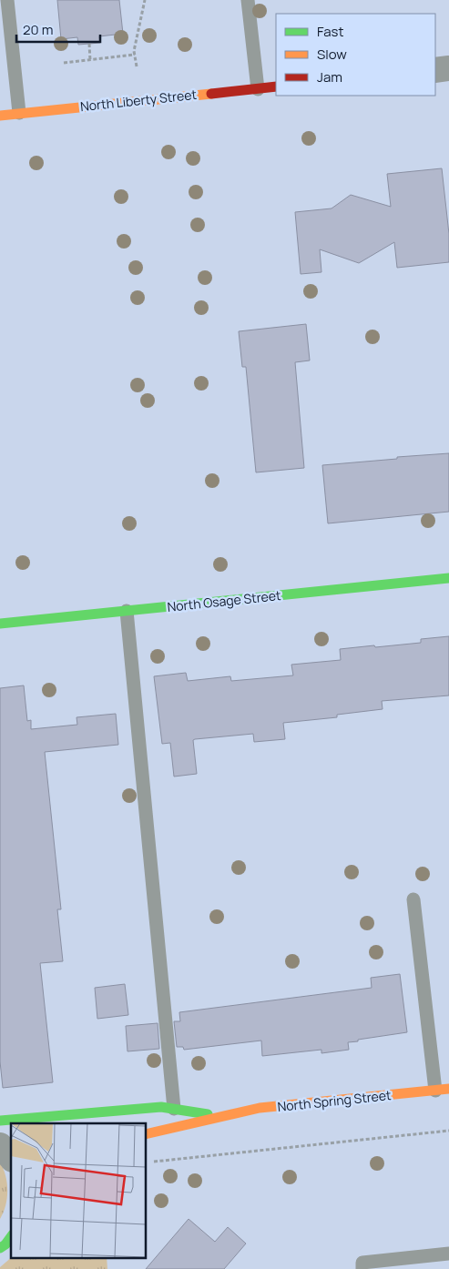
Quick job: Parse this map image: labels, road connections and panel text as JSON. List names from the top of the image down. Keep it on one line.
{"streets":{"street":["North Liberty Street","North Osage Street","North Spring Street"]},"legend":["Fast","Slow","Jam"],"scale_bar":"20 m"}
